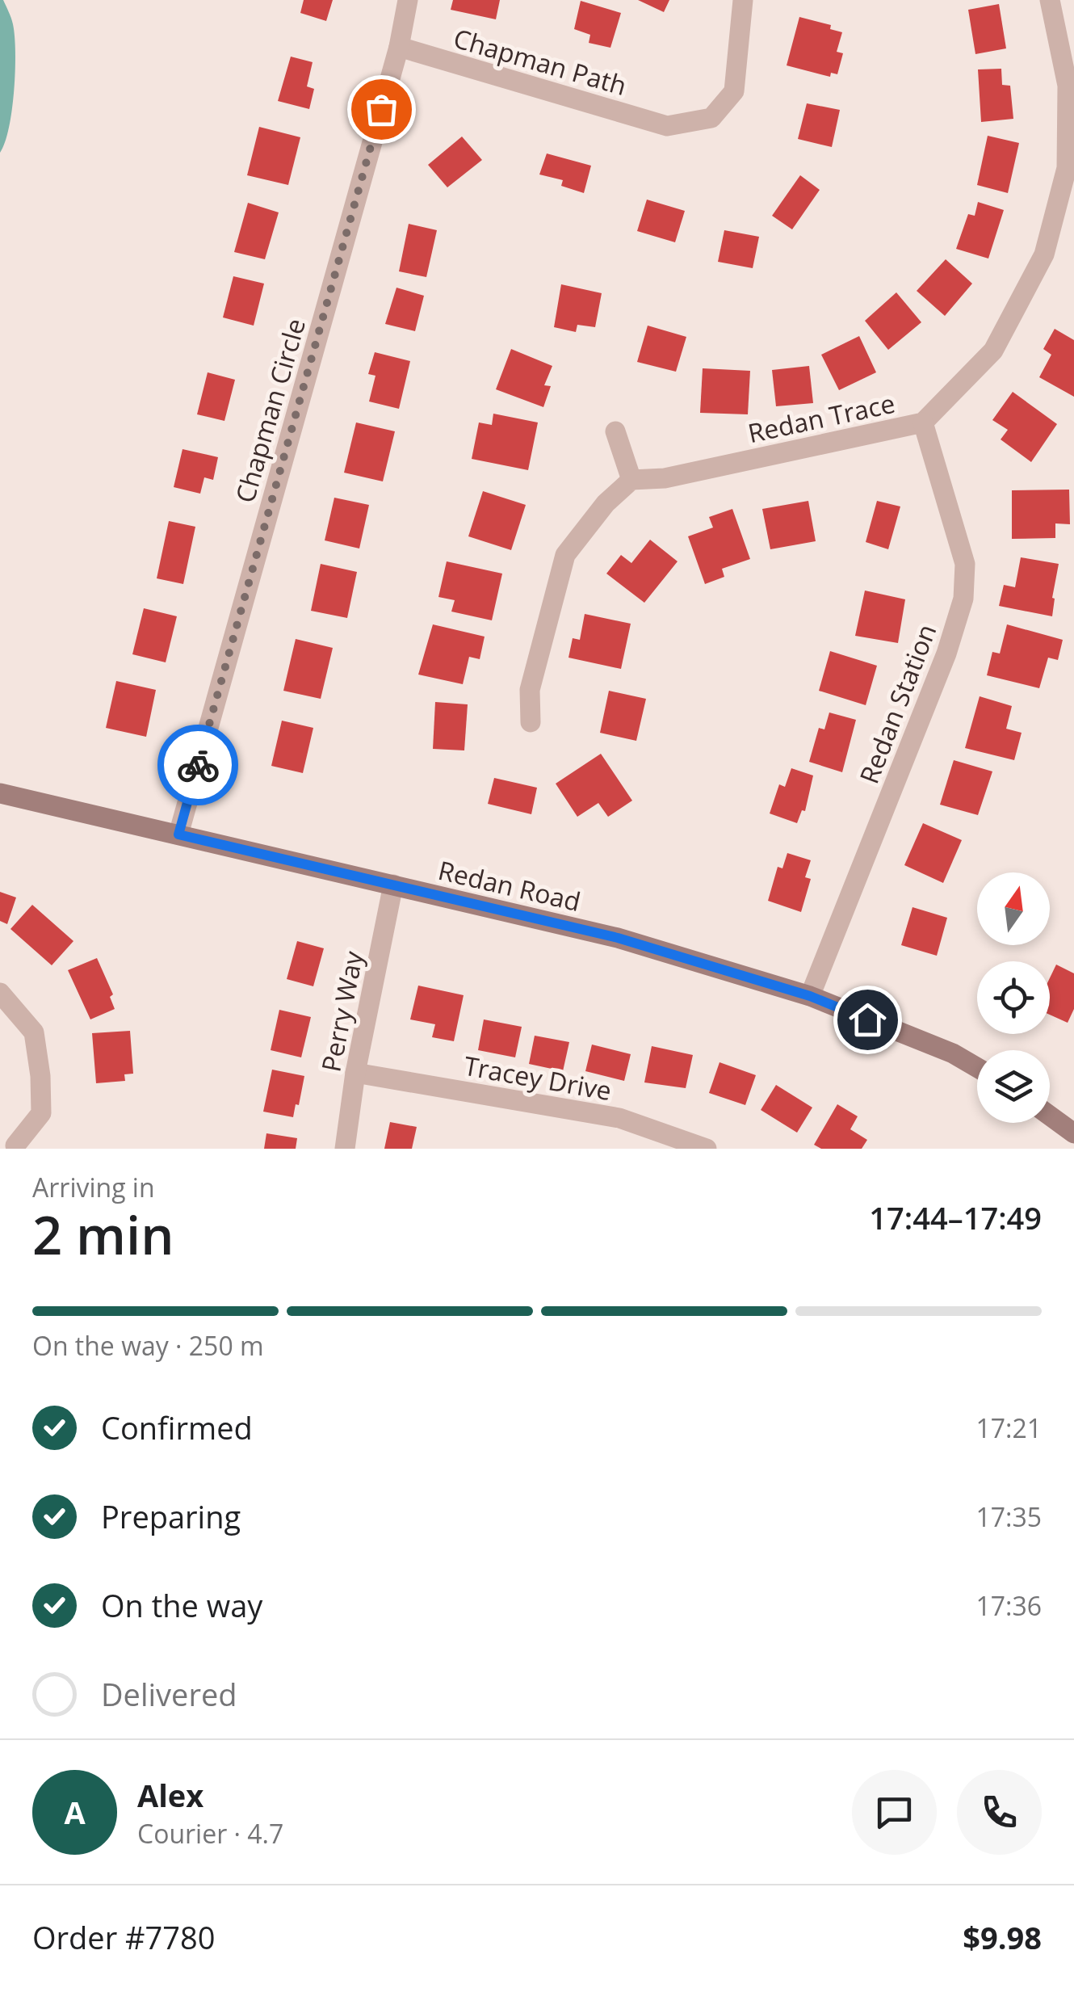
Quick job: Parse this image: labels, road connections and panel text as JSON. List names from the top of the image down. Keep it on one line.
{"streets":{"main road":["Redan Road"],"street":["Chapman Path","Chapman Circle","Redan Trace","Redan Station","Perry Way","Tracey Drive"]},"crossings":[["Chapman Path","Chapman Circle"],["Chapman Circle","Redan Road"],["Redan Trace","Redan Station"],["Redan Station","Redan Road"],["Redan Road","Perry Way"],["Perry Way","Tracey Drive"]],"north":"top","page":{"heading":["2 min","Arriving in","17:44–17:49"],"panel":["Alex","Courier · 4.7","Order #7780","$9.98"],"bar":"On the way · 250 m","list":[["Confirmed","17:21"],["Preparing","17:35"],["On the way","17:36"],"Delivered"],"round":"A"}}
